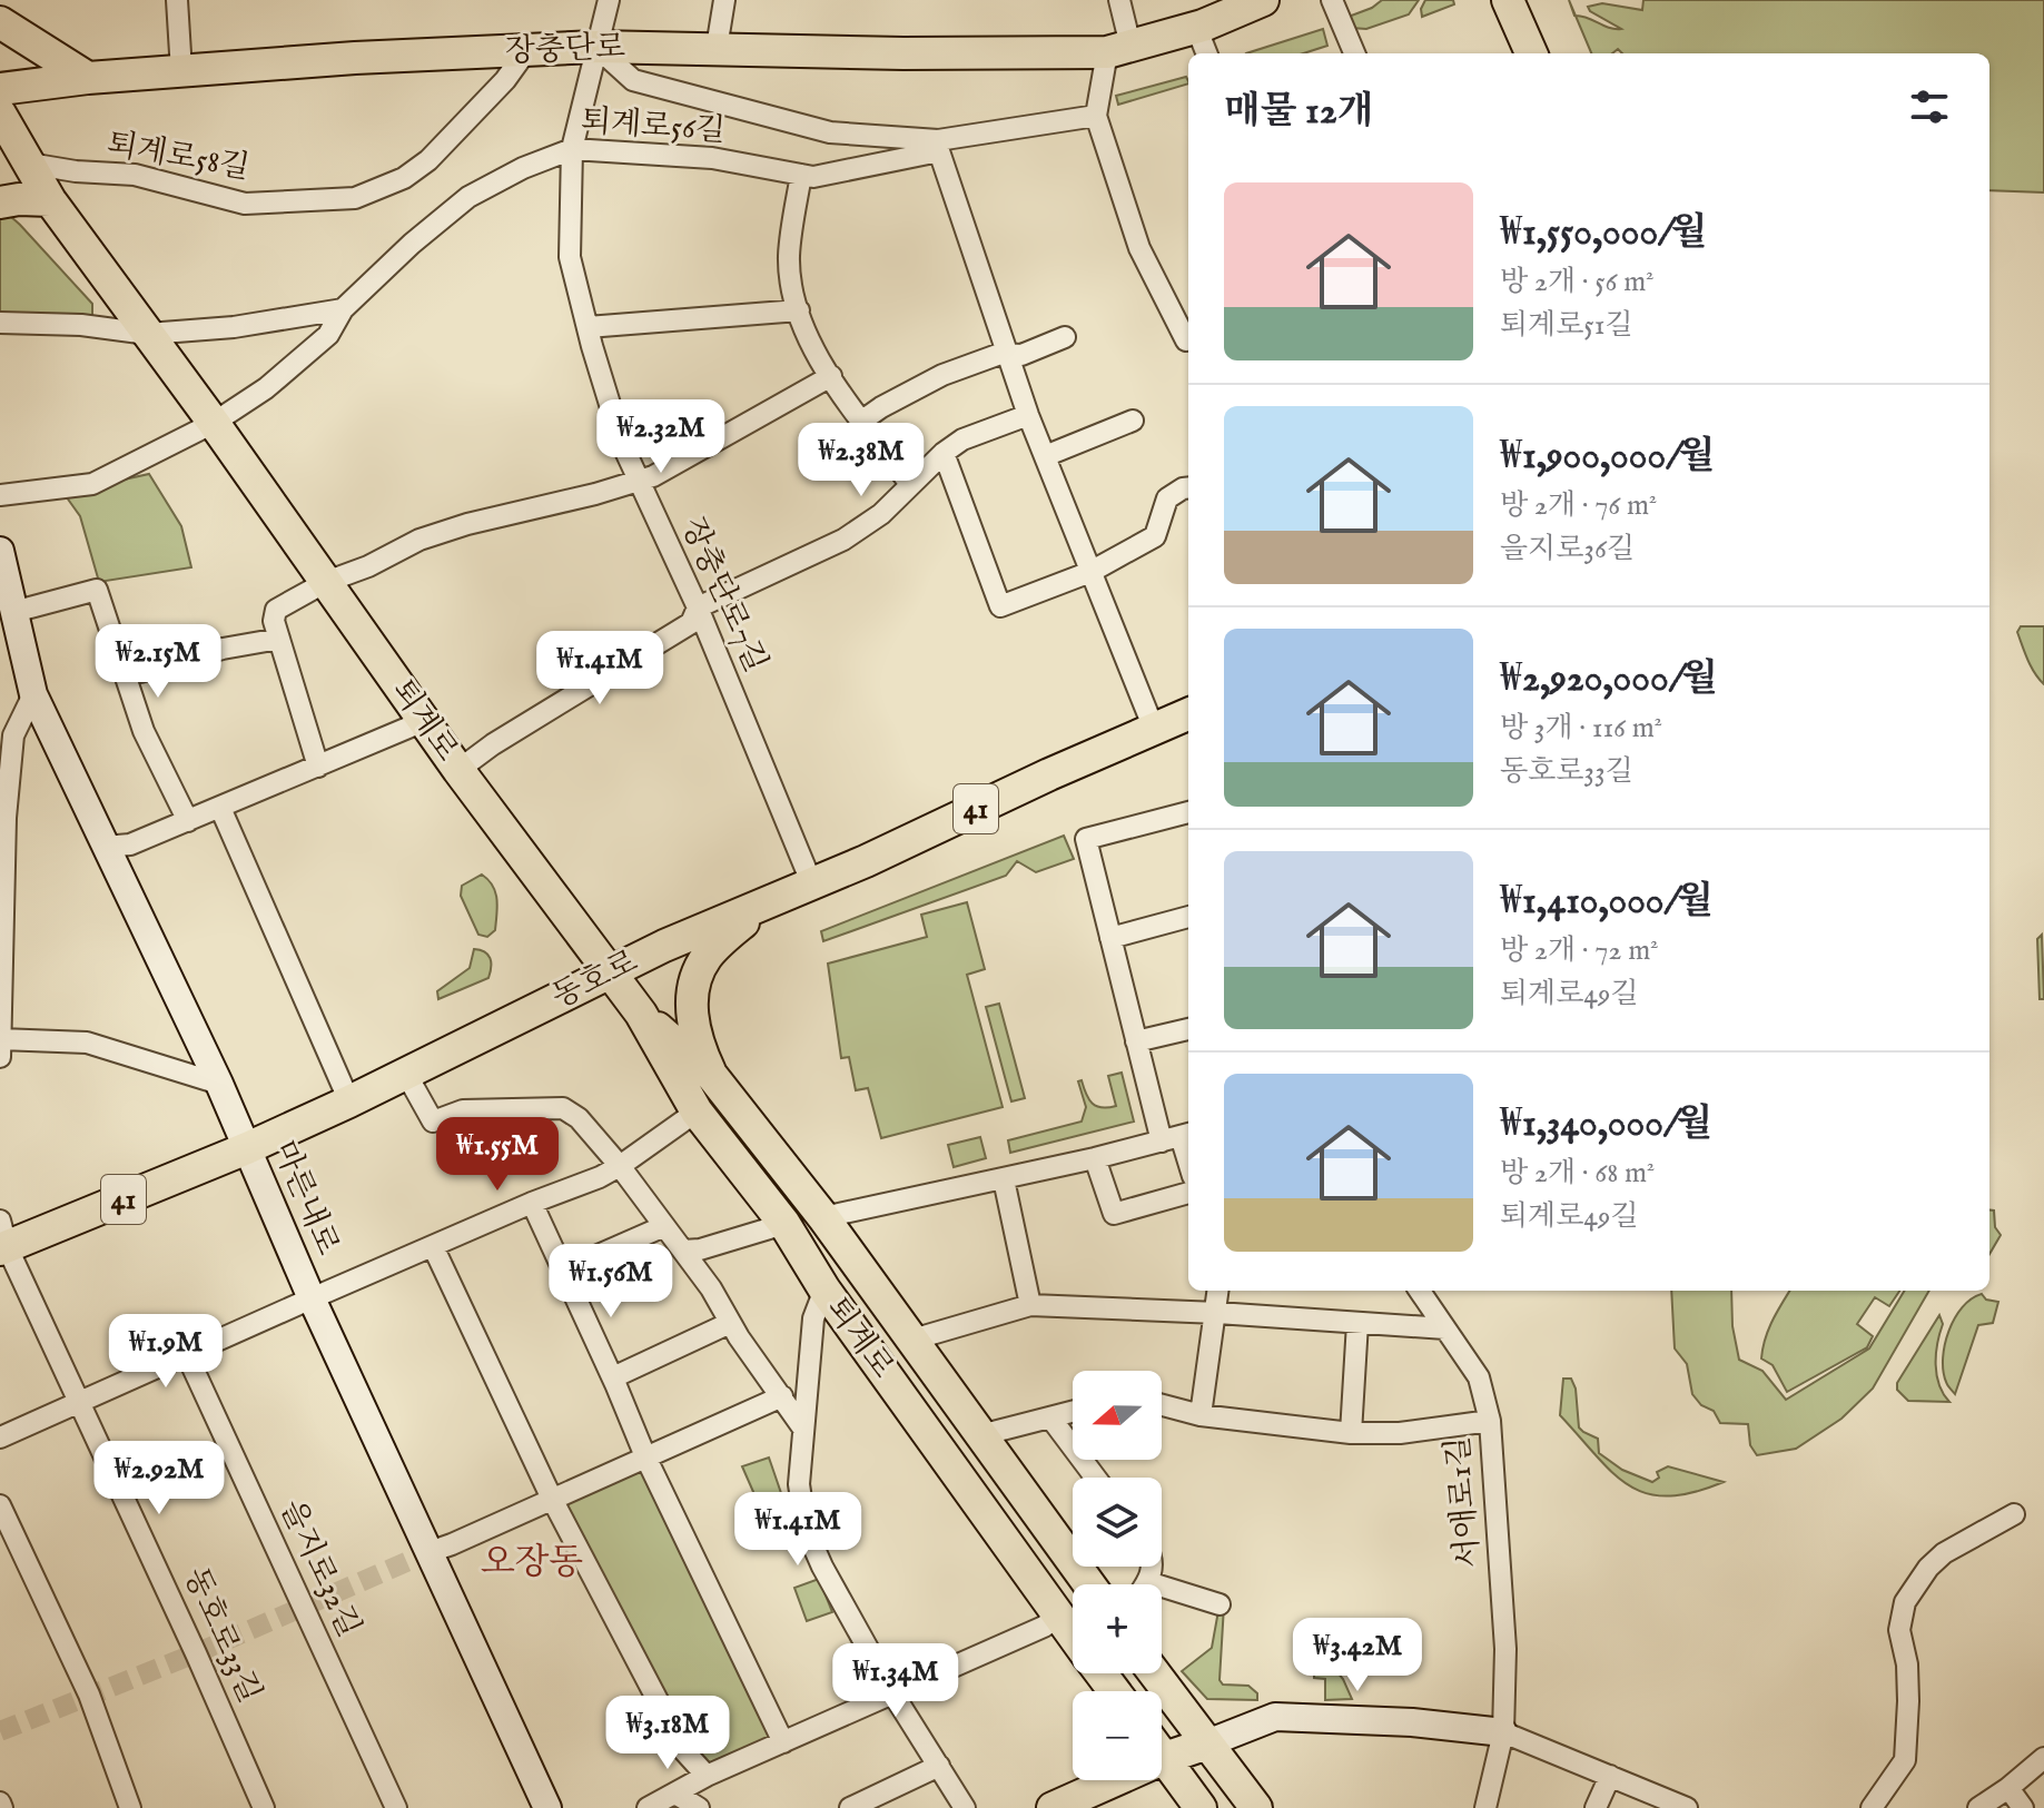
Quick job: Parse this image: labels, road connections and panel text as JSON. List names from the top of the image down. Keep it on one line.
{"streets":{"main road":["장충단로","퇴계로","41","동호로","마른내로"],"street":["퇴계로56길","퇴계로58길","장충단로7길","서애로1길","을지로32길","동호로33길"]},"crossings":[["장충단로","퇴계로58길"],["장충단로","장충단로7길"],["퇴계로56길","장충단로7길"],["퇴계로58길","퇴계로"],["장충단로7길","동호로"],["퇴계로","동호로"],["동호로","마른내로"],["동호로","동호로33길"]],"districts":["오장동"],"north":"left","page":{"heading":"매물 12개","list":[{"name":"₩1,550,000/월","note":"방 2개 · 56 m² · 퇴계로51길"},{"name":"₩1,900,000/월","note":"방 2개 · 76 m² · 을지로36길"},{"name":"₩2,920,000/월","note":"방 3개 · 116 m² · 동호로33길"},{"name":"₩1,410,000/월","note":"방 2개 · 72 m² · 퇴계로49길"},{"name":"₩1,340,000/월","note":"방 2개 · 68 m² · 퇴계로49길"}],"price":["₩2.32M","₩2.38M","₩2.15M","₩1.41M","₩1.55M","₩1.56M","₩1.9M","₩2.92M","₩1.41M","₩3.42M","₩1.34M","₩3.18M"],"map_buttons":["+","−"]}}
